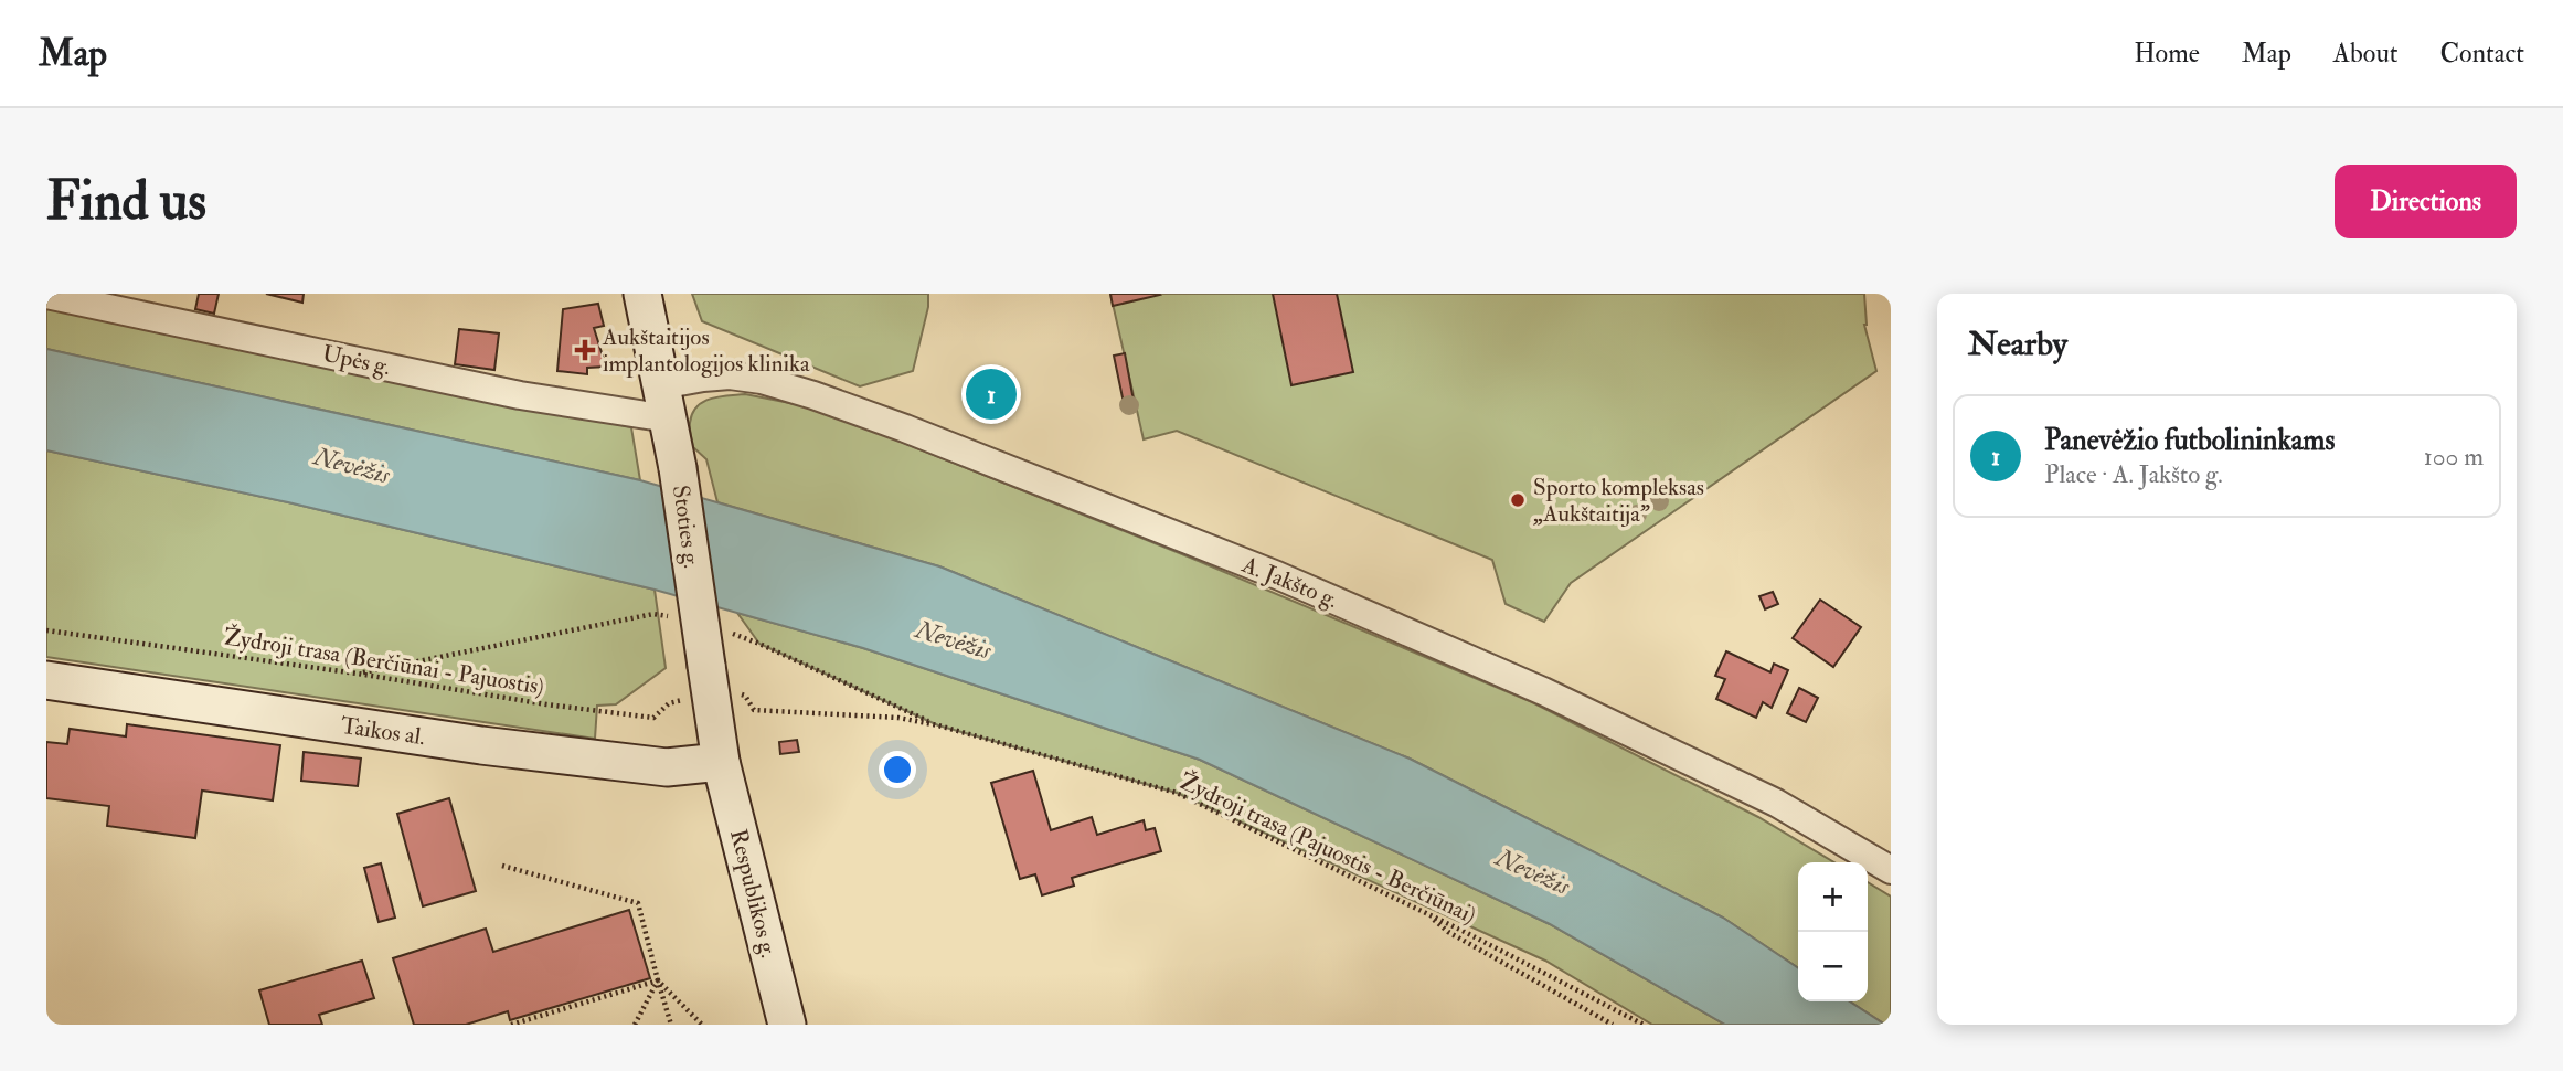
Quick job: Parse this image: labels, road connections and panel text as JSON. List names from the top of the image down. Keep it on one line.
{"streets":{"main road":["Stoties g.","Taikos al.","Respublikos g."],"street":["Upės g.","A. Jakšto g."],"path":["Žydroji trasa (Berčiūnai - Pajuostis)","Žydroji trasa (Pajuostis - Berčiūnai)"]},"crossings":[["Upės g.","Stoties g."],["Upės g.","A. Jakšto g."],["Stoties g.","A. Jakšto g."],["Stoties g.","Žydroji trasa (Berčiūnai - Pajuostis)"],["Stoties g.","Taikos al."],["Stoties g.","Respublikos g."],["Taikos al.","Respublikos g."]],"water":["Nevėžis"],"places":{"health":["Aukštaitijos implantologijos klinika"],"other":["Sporto kompleksas „Aukštaitija”"]},"page":{"header":"Map","nav":["Home","Map","About","Contact"],"buttons":"Directions","title":"Find us","heading":"Nearby","pins":"1","list":[{"mark":"1","name":"Panevėžio futbolininkams","note":"Place · A. Jakšto g.","value":"100 m"}],"map_buttons":["+","−"]}}
